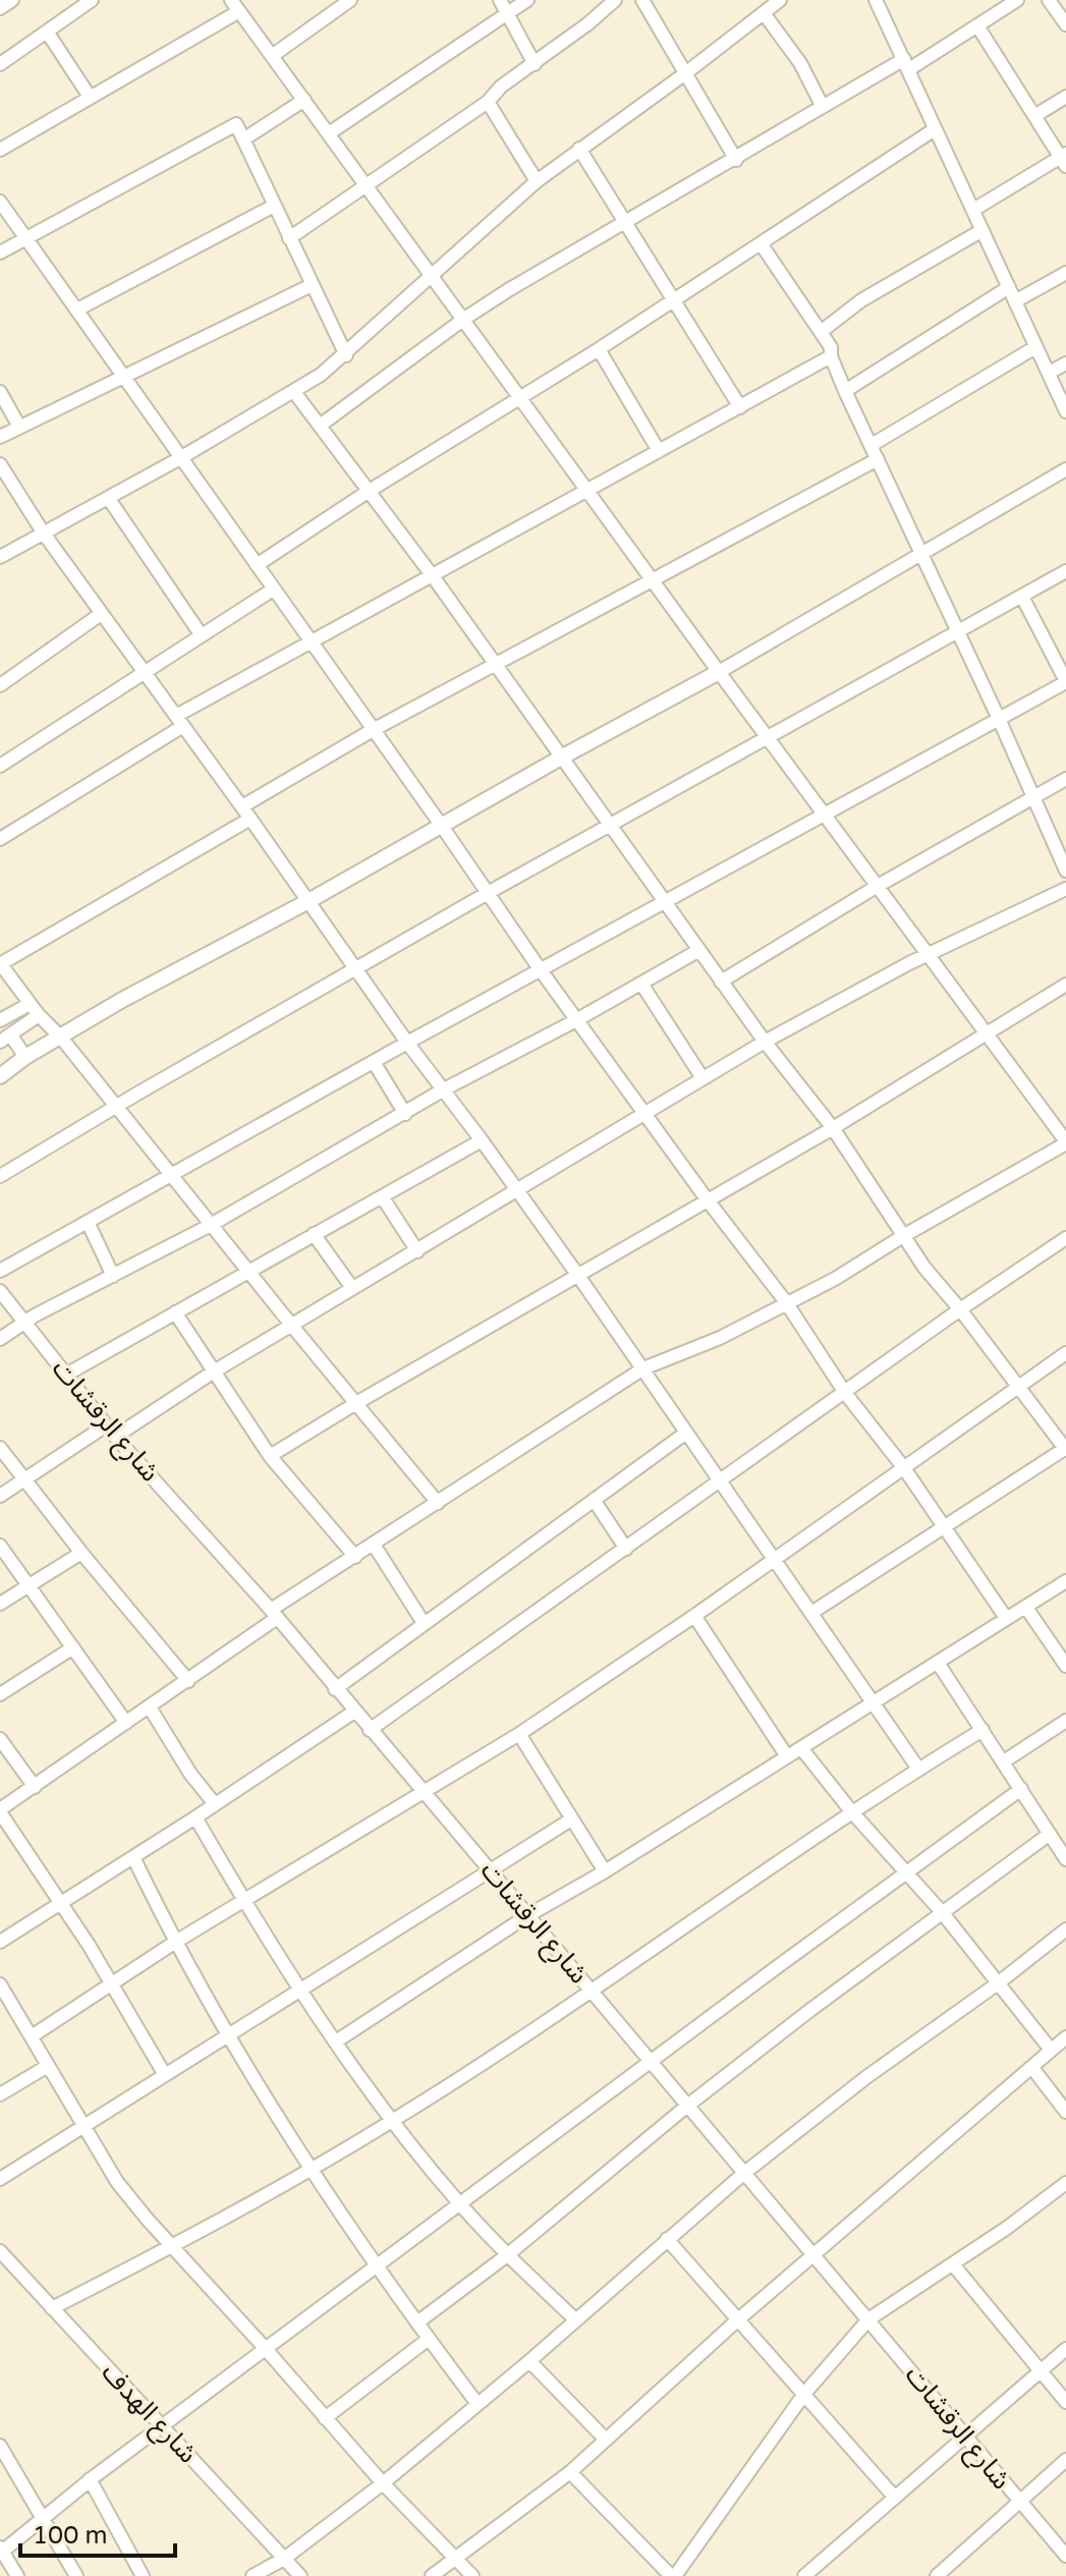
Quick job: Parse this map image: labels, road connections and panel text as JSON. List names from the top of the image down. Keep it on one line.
{"streets":{"street":["شارع الرقشات","شارع الهدف"]},"scale_bar":"100 m"}
